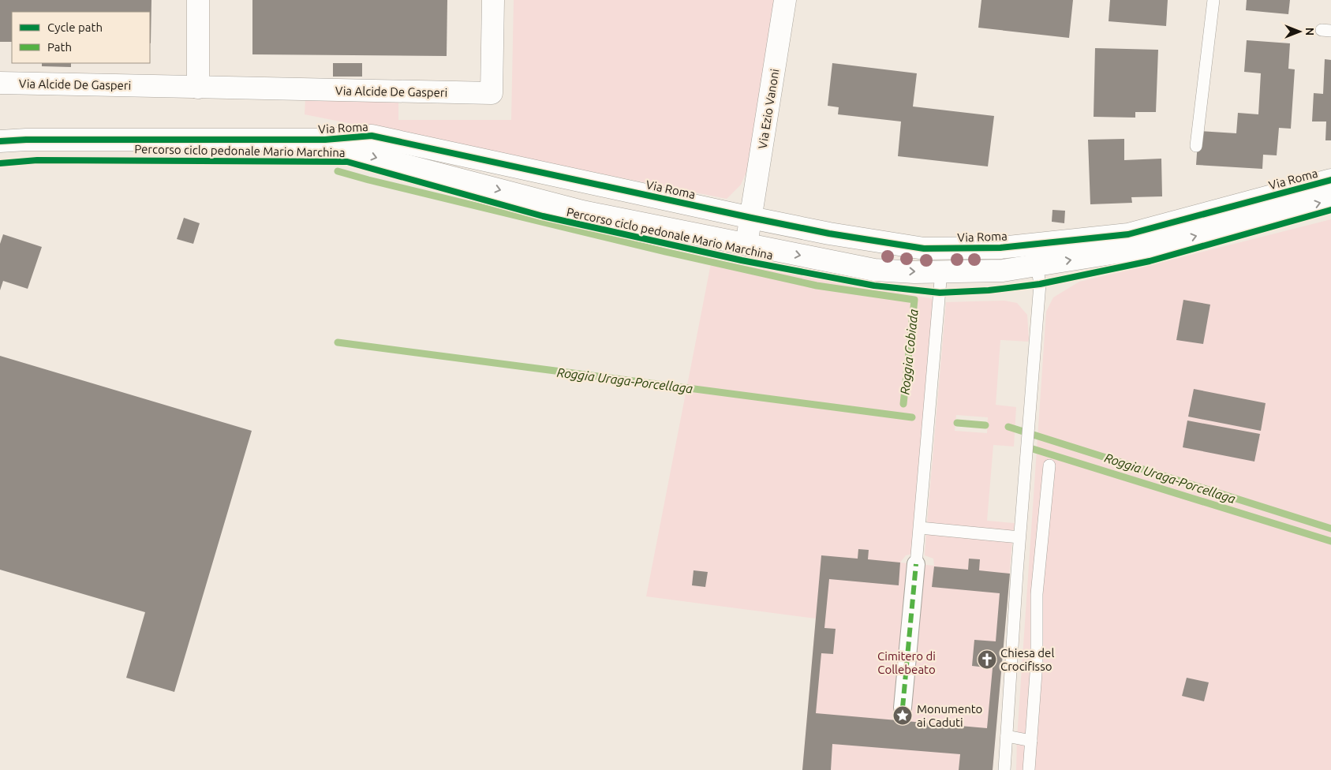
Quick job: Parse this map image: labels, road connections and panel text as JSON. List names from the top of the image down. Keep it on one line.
{"streets":{"street":["Via Alcide De Gasperi","Via Ezio Vanoni","Via Roma"],"cycle path":["Percorso ciclo pedonale Mario Marchina"]},"crossings":[["Via Ezio Vanoni","Via Roma"]],"water":["Roggia Cobiada","Roggia Uraga-Porcellaga"],"parks":["Cimitero di Collebeato"],"places":{"church":["Chiesa del Crocifisso"],"place":["Monumento ai Caduti"]},"legend":["Cycle path","Path"],"north":"right"}
